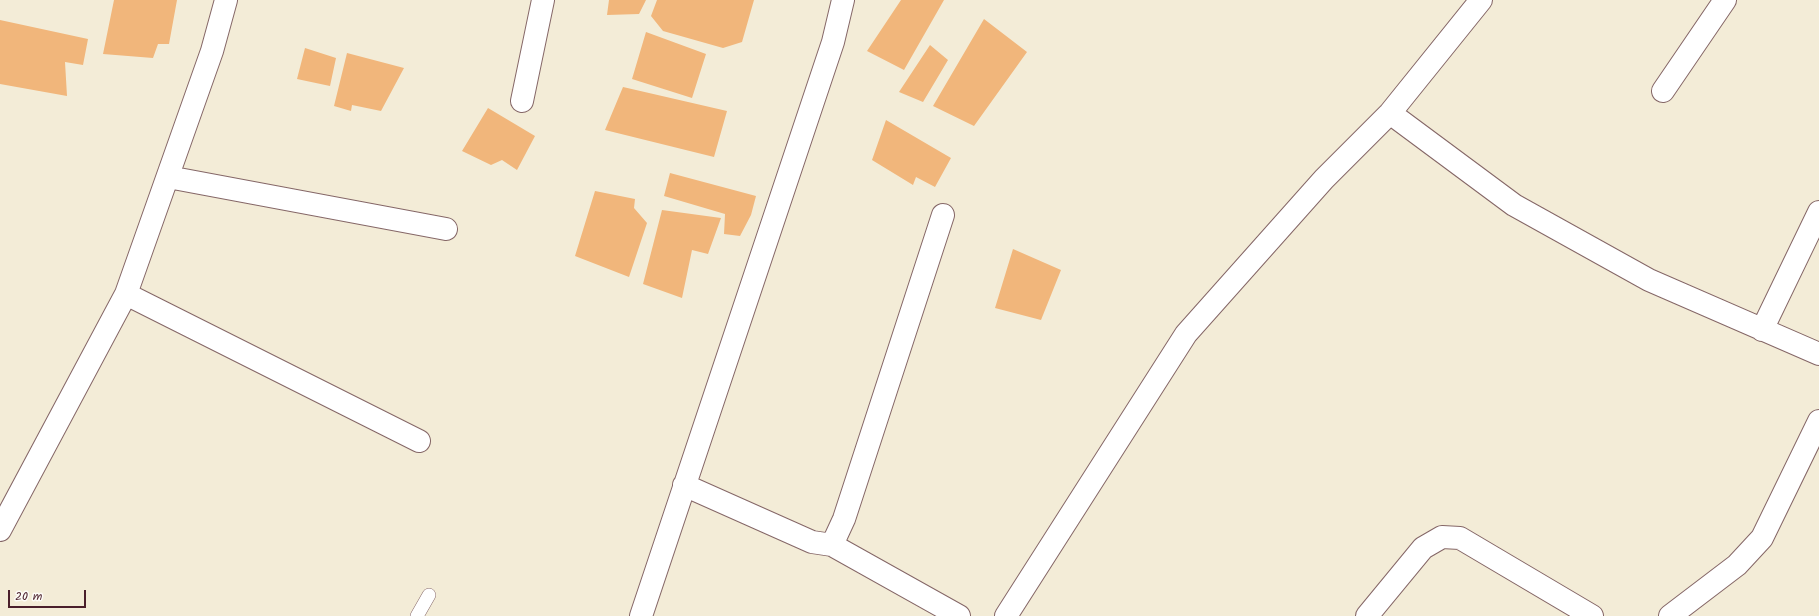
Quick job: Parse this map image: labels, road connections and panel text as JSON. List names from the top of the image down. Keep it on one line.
{"scale_bar":"20 m"}
